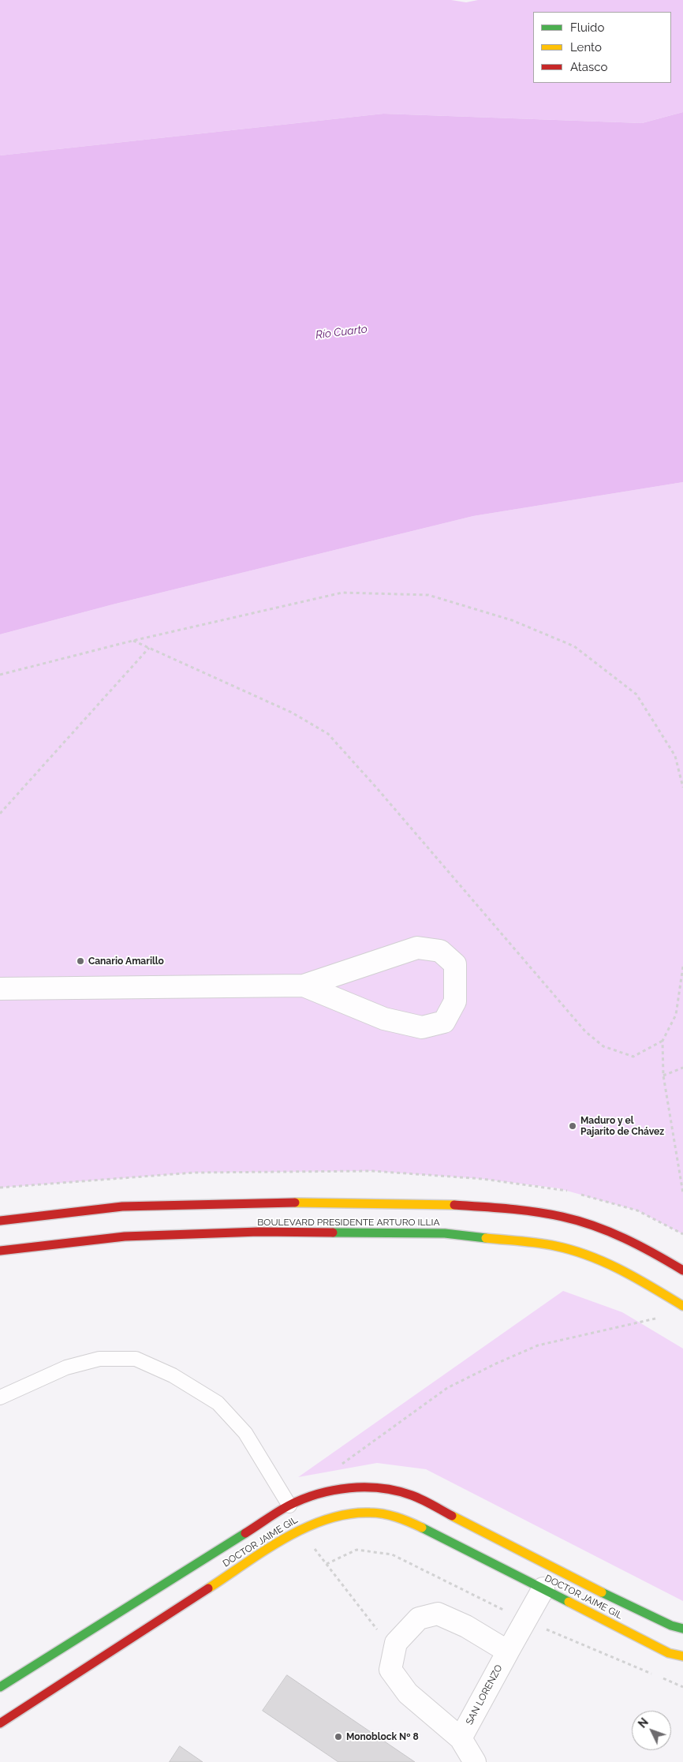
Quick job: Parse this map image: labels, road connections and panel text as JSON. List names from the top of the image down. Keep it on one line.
{"streets":{"main road":["BOULEVARD PRESIDENTE ARTURO ILLIA","DOCTOR JAIME GIL"],"street":["SAN LORENZO"]},"crossings":[["DOCTOR JAIME GIL","SAN LORENZO"]],"water":["Río Cuarto"],"places":["Canario Amarillo","Maduro y el Pajarito de Chávez","Monoblock Nº 8"],"legend":["Fluido","Lento","Atasco"],"north":"top left"}
